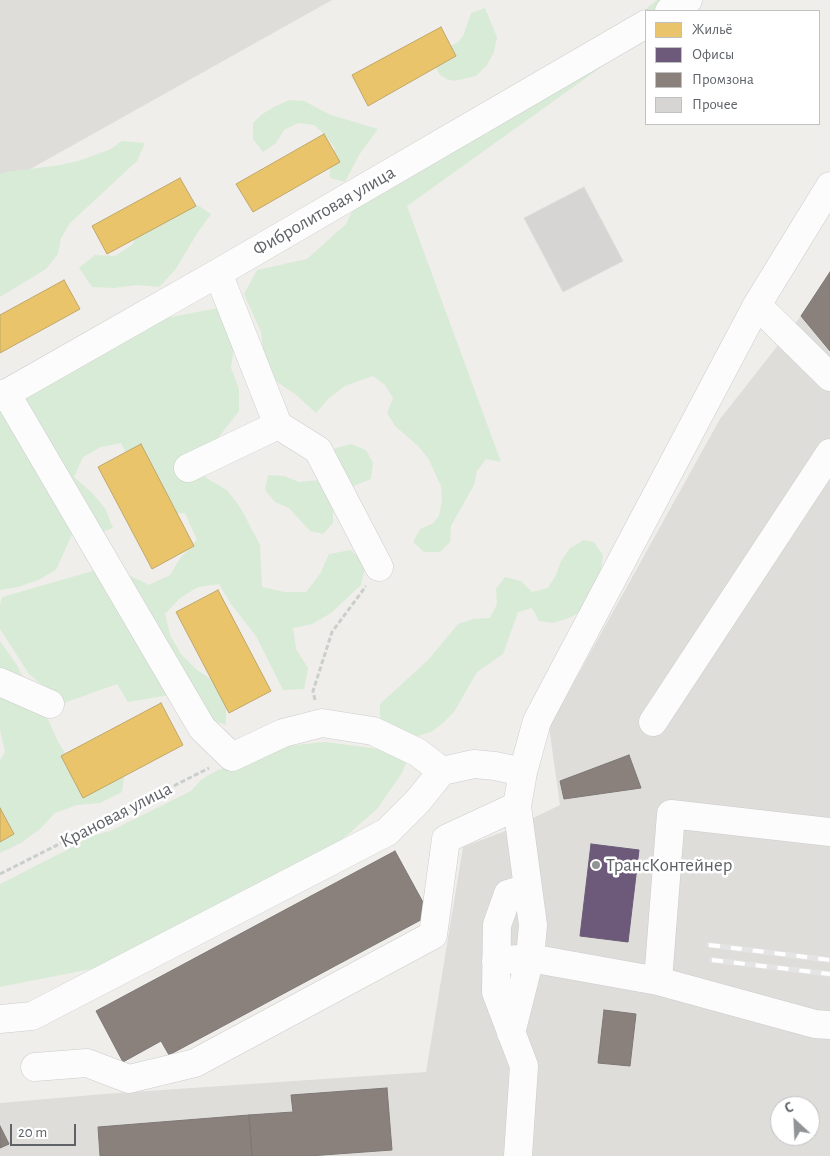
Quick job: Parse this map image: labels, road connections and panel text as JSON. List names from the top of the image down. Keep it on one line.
{"streets":{"street":["Фибролитовая улица"],"path":["Крановая улица"]},"places":["ТрансКонтейнер"],"legend":["Жильё","Офисы","Промзона","Прочее"],"scale_bar":"20 m","north":"top left"}
